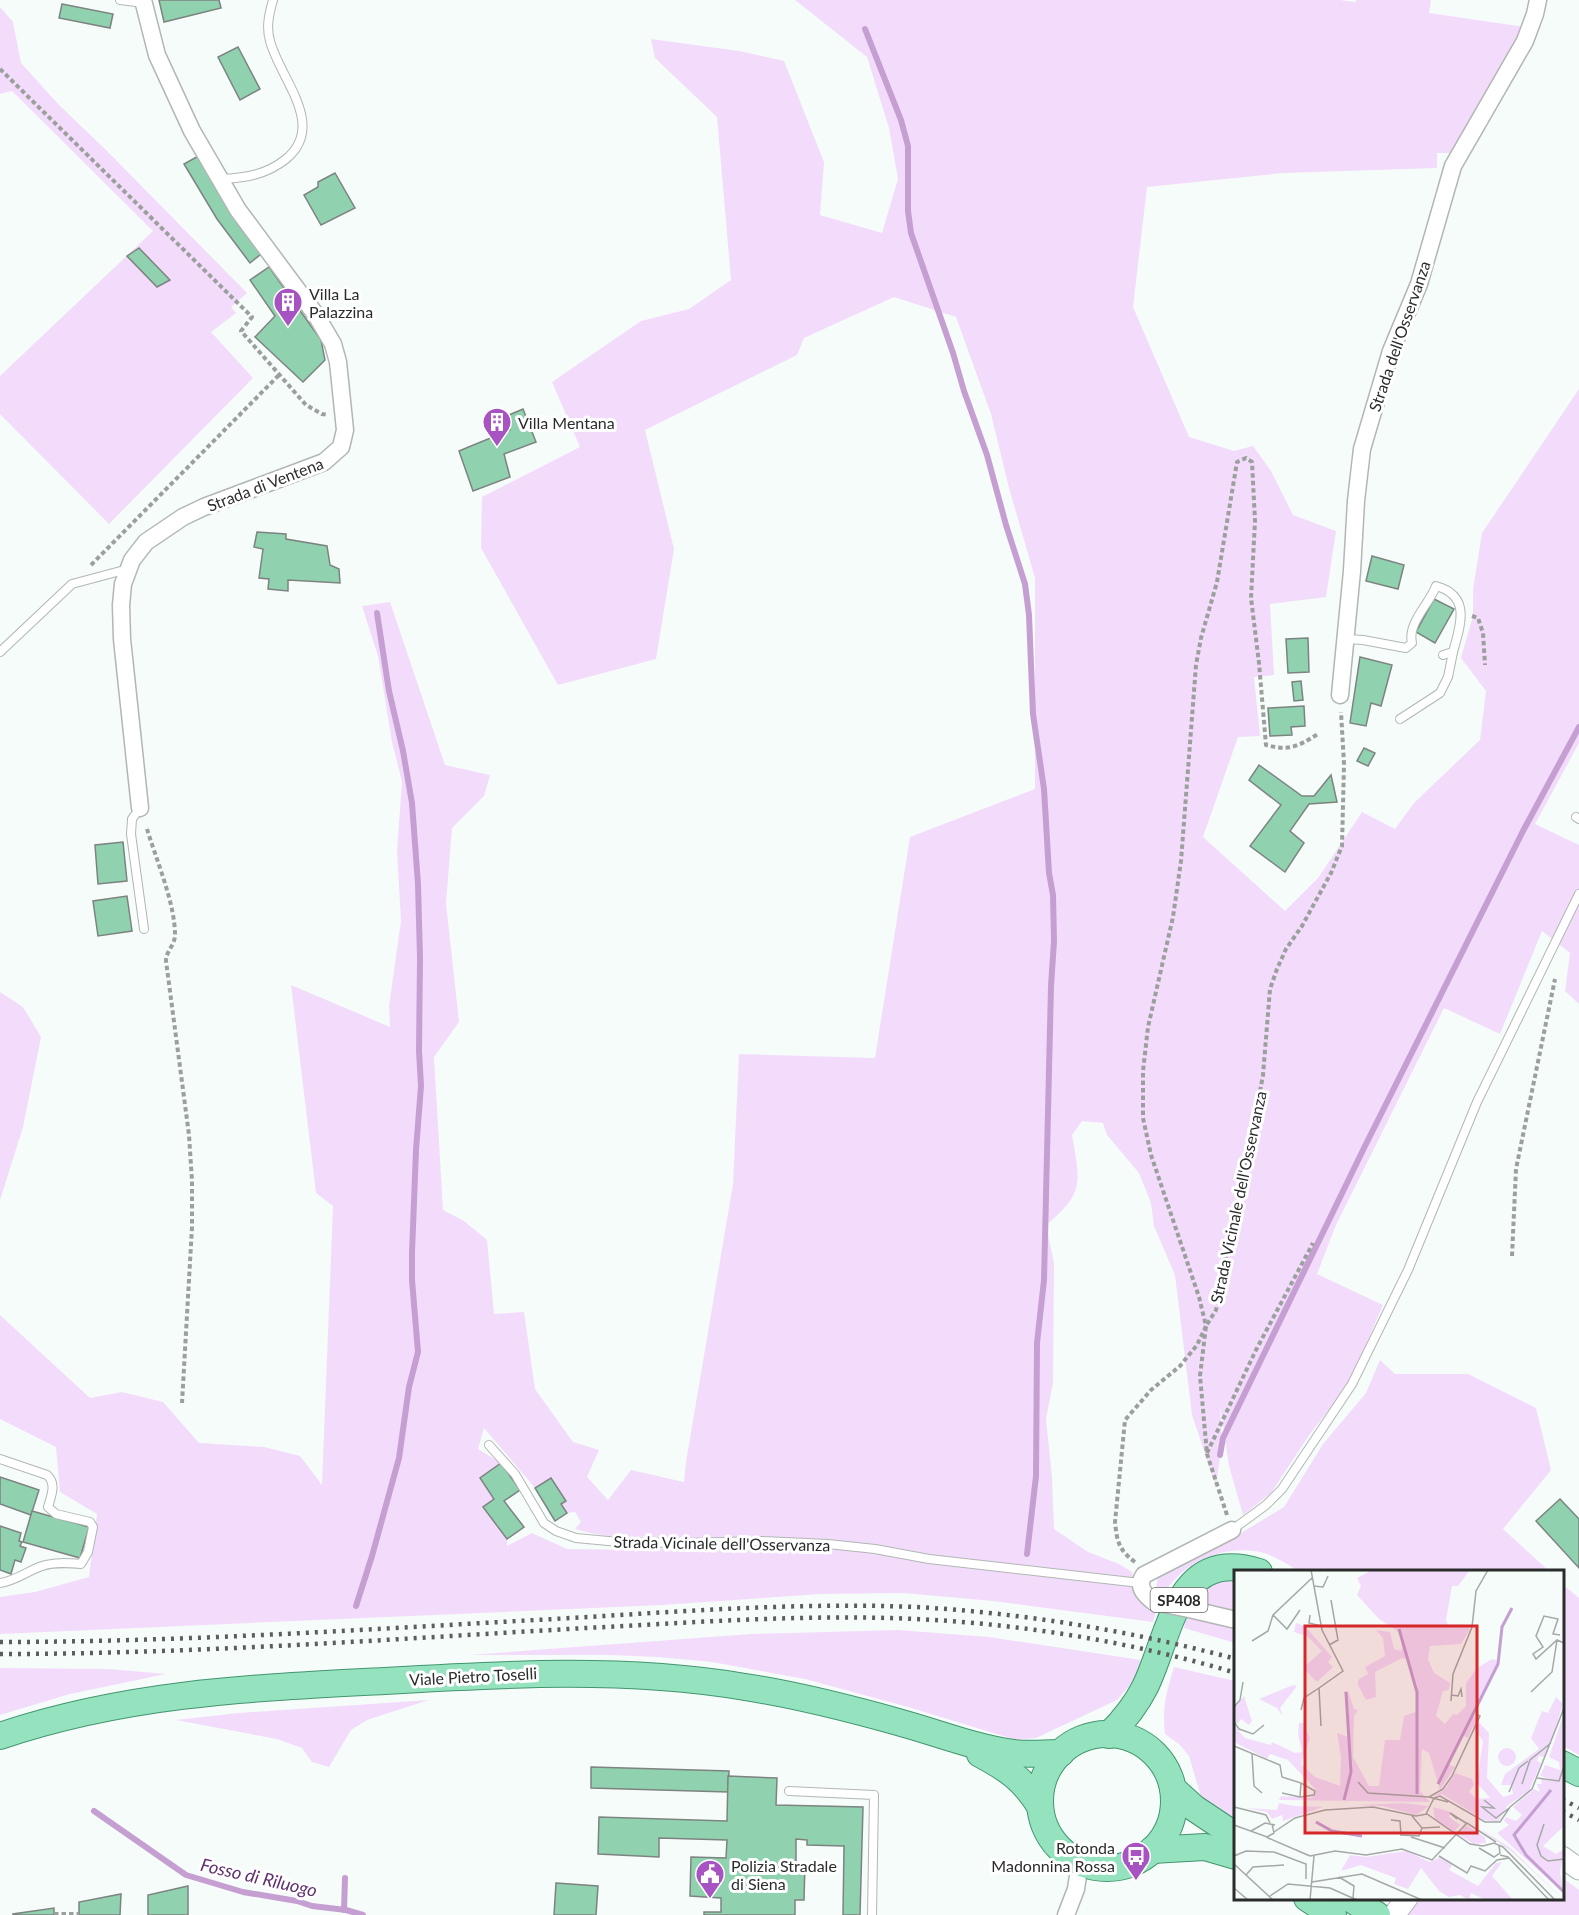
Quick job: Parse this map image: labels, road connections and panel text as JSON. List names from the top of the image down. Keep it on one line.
{"streets":{"main road":["SP408","Viale Pietro Toselli"],"street":["Strada dell'Osservanza","Strada di Ventena"],"lane":["Strada Vicinale dell'Osservanza"]},"crossings":[["Strada dell'Osservanza","Strada Vicinale dell'Osservanza"]],"water":["Fosso di Riluogo"],"places":{"building":["Villa La Palazzina","Villa Mentana"],"bus stop":["Rotonda Madonnina Rossa"],"public building":["Polizia Stradale di Siena"]}}
